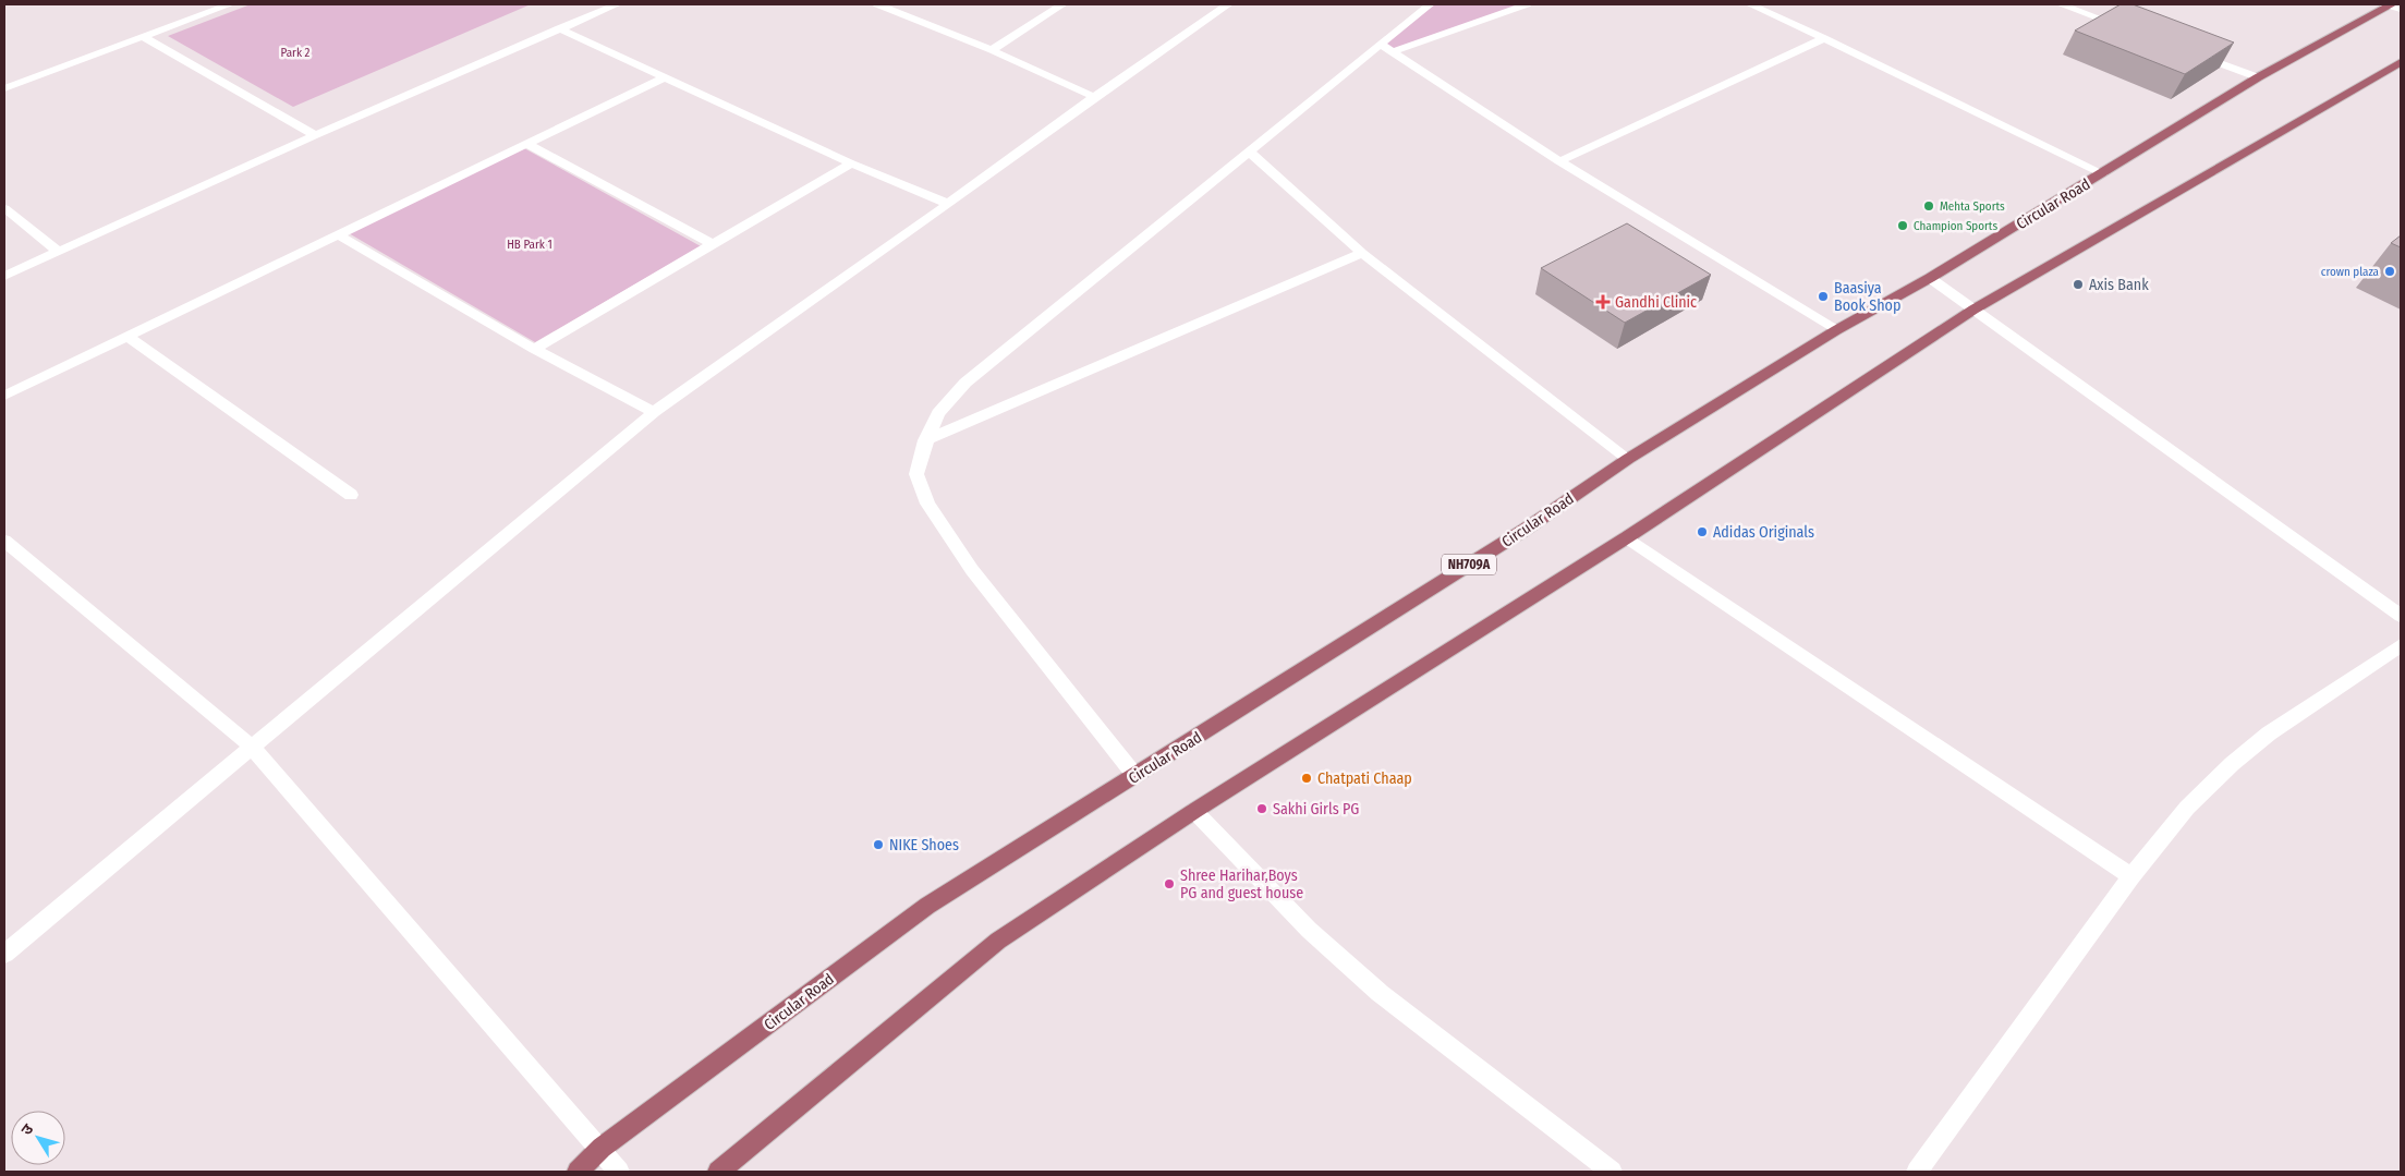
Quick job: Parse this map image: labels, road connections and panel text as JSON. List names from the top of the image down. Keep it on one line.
{"streets":{"main road":["Circular Road","NH709A"]},"parks":["Park 2","HB Park 1"],"places":{"other":["Mehta Sports","Champion Sports","crown plaza","Axis Bank","Baasiya Book Shop","Adidas Originals","Chatpati Chaap","Sakhi Girls PG","NIKE Shoes","Shree Harihar,Boys PG and guest house"],"health":["Gandhi Clinic"]},"north":"top left"}
